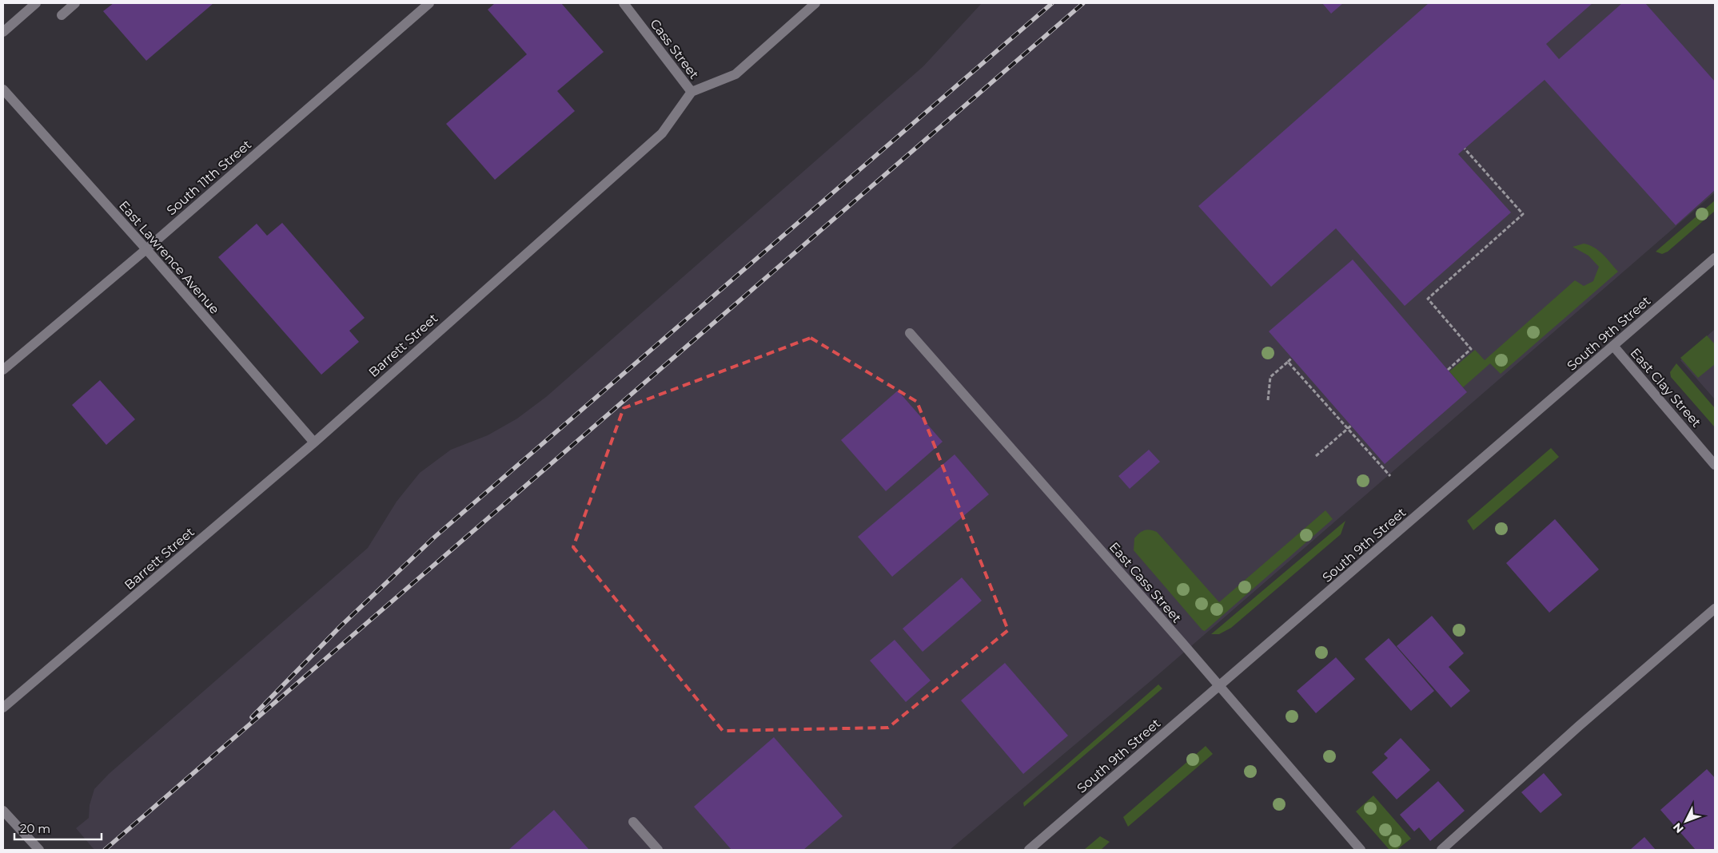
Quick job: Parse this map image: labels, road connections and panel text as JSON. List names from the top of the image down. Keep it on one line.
{"streets":{"street":["Cass Street","South 11th Street","East Lawrence Avenue","South 9th Street","Barrett Street","East Clay Street","East Cass Street"]},"crossings":[["Cass Street","Barrett Street"],["South 11th Street","East Lawrence Avenue"],["East Lawrence Avenue","Barrett Street"],["South 9th Street","East Clay Street"],["South 9th Street","East Cass Street"]],"scale_bar":"20 m","north":"bottom left"}
